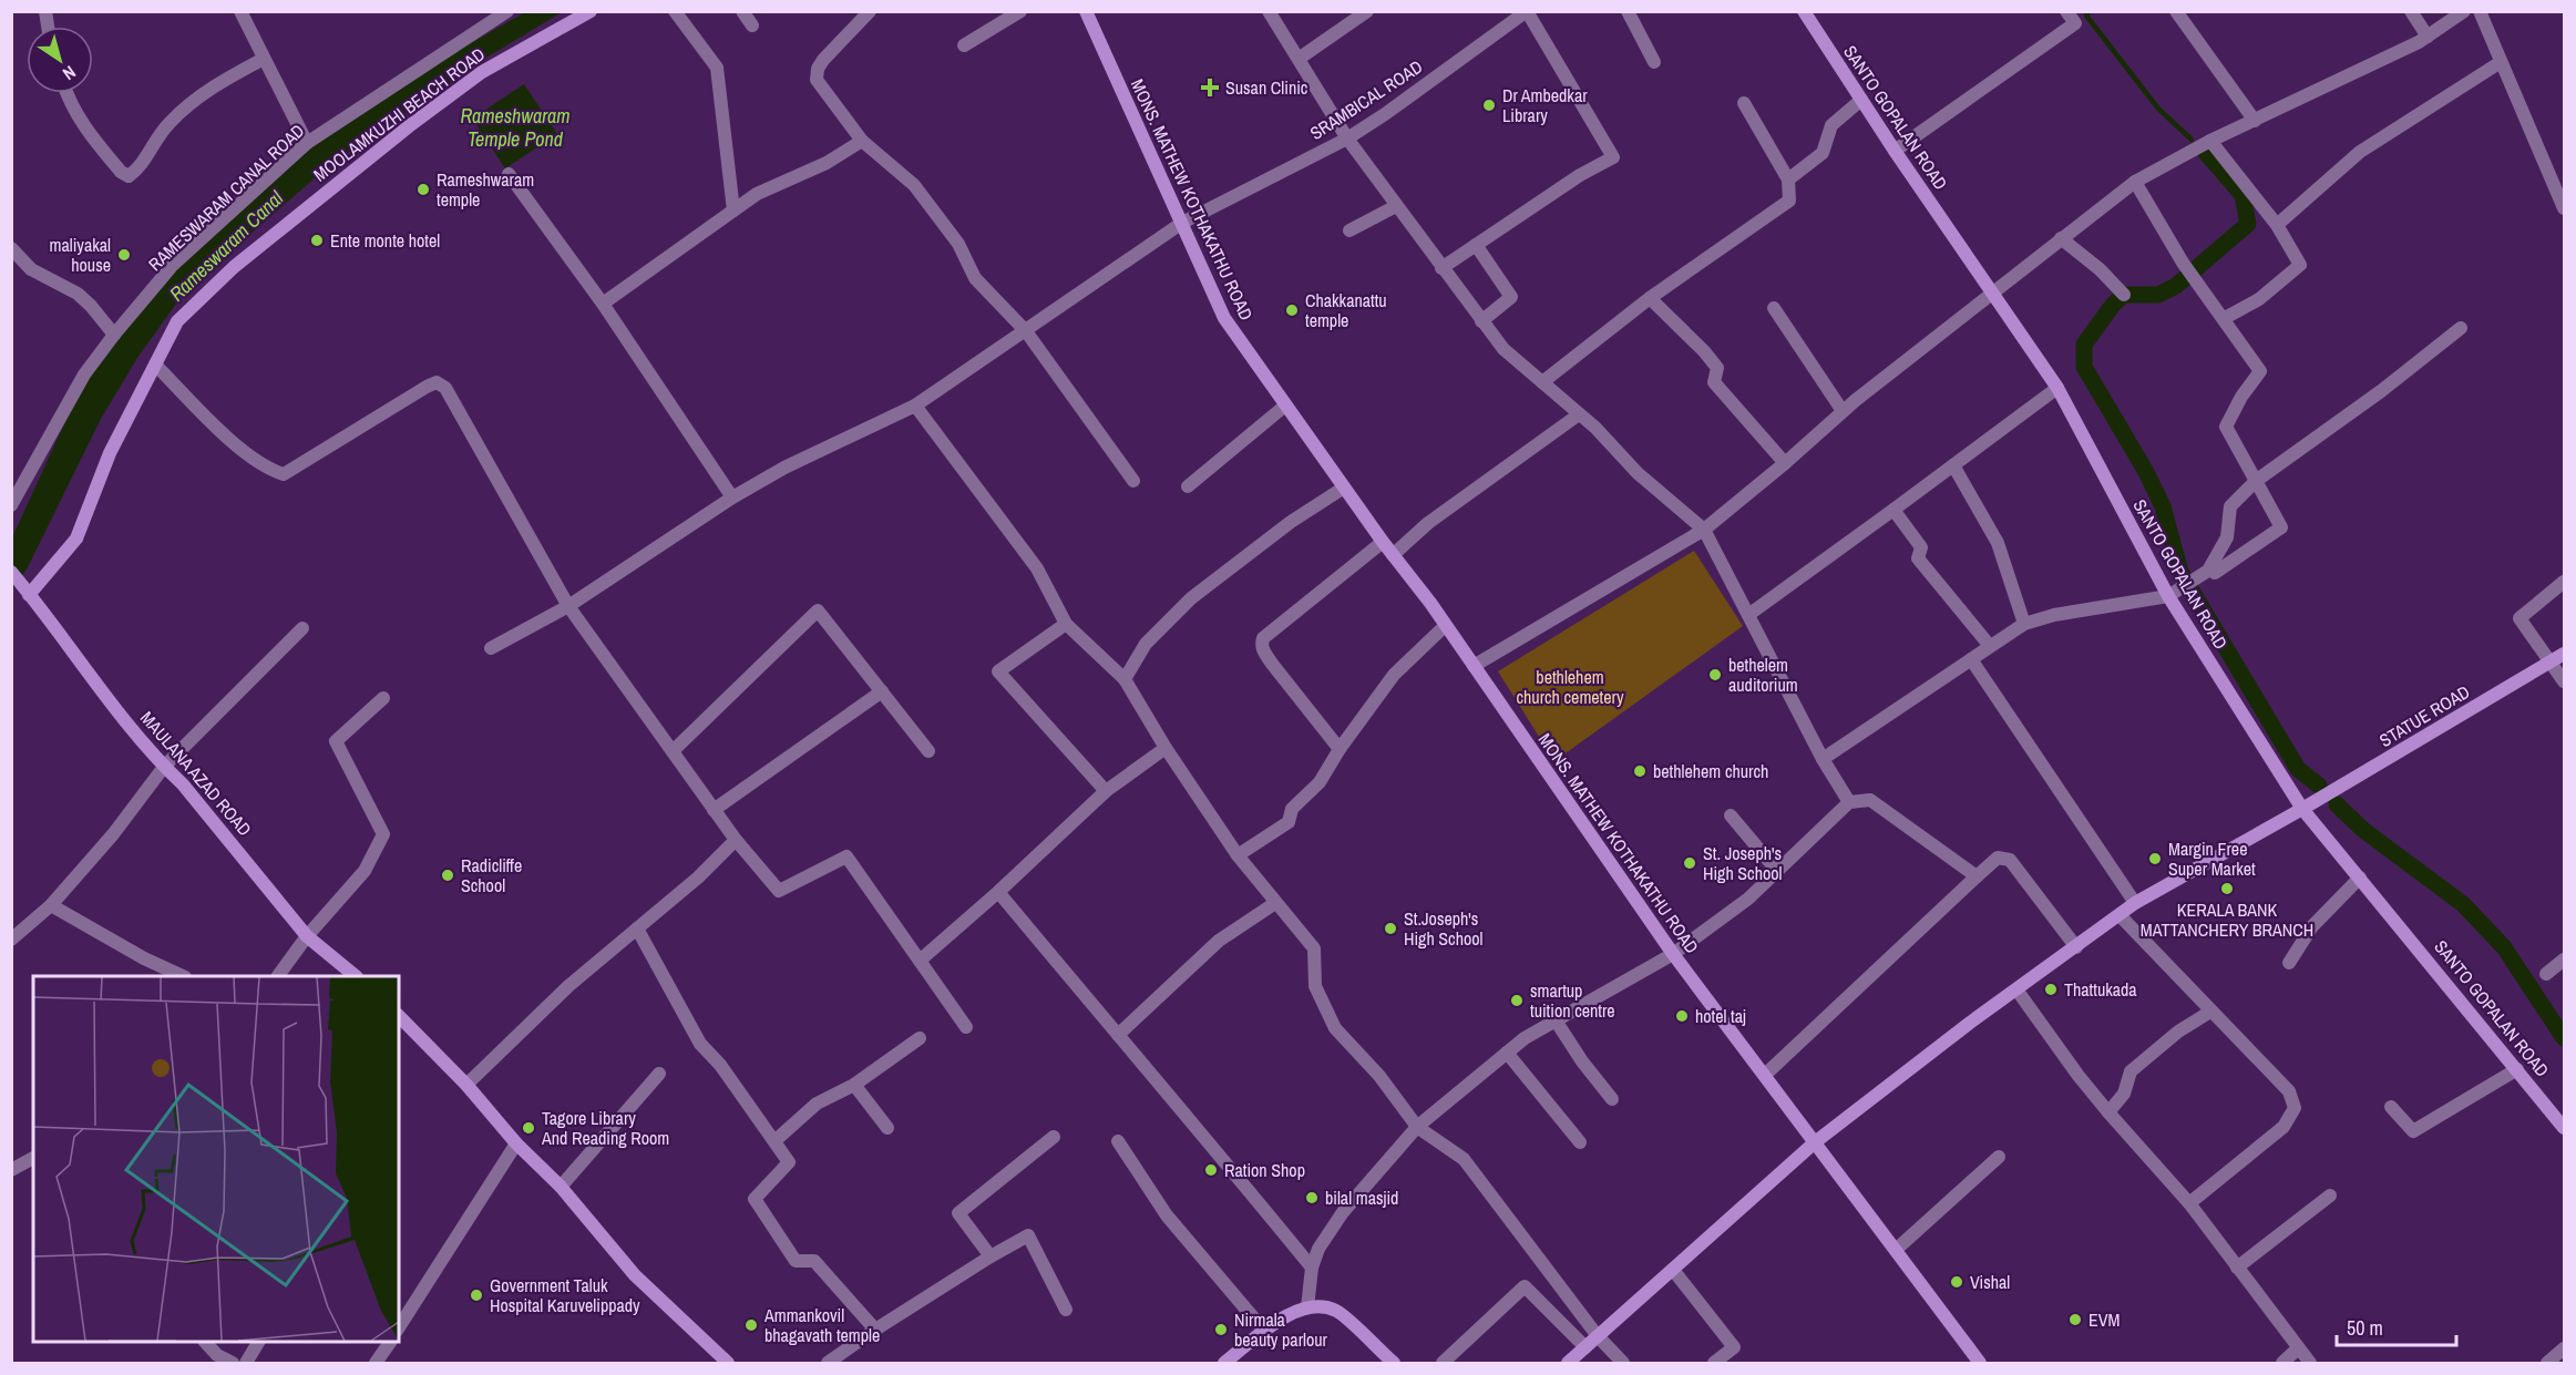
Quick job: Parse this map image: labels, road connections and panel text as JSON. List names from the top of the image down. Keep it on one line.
{"streets":{"street":["SRAMBICAL ROAD","MOOLAMKUZHI BEACH ROAD","SANTO GOPALAN ROAD","RAMESWARAM CANAL ROAD","MONS. MATHEW KOTHAKATHU ROAD","STATUE ROAD","MAULANA AZAD ROAD"]},"crossings":[["SRAMBICAL ROAD","MONS. MATHEW KOTHAKATHU ROAD"],["MOOLAMKUZHI BEACH ROAD","MAULANA AZAD ROAD"],["SANTO GOPALAN ROAD","STATUE ROAD"],["MONS. MATHEW KOTHAKATHU ROAD","STATUE ROAD"]],"water":["Rameshwaram Temple Pond","Rameswaram Canal"],"parks":["bethlehem church cemetery"],"places":{"health":["Susan Clinic"],"other":["Dr Ambedkar Library","Rameshwaram temple","Ente monte hotel","maliyakal house","Chakkanattu temple","bethelem auditorium","bethlehem church","Margin Free Super Market","St. Joseph's High School","Radicliffe School","KERALA BANK MATTANCHERY BRANCH","St.Joseph's High School","Thattukada","smartup tuition centre","hotel taj","Tagore Library And Reading Room","Ration Shop","bilal masjid","Vishal","Government Taluk Hospital Karuvelippady","EVM","Ammankovil bhagavath temple","Nirmala beauty parlour"]},"scale_bar":"50 m","north":"bottom right"}
